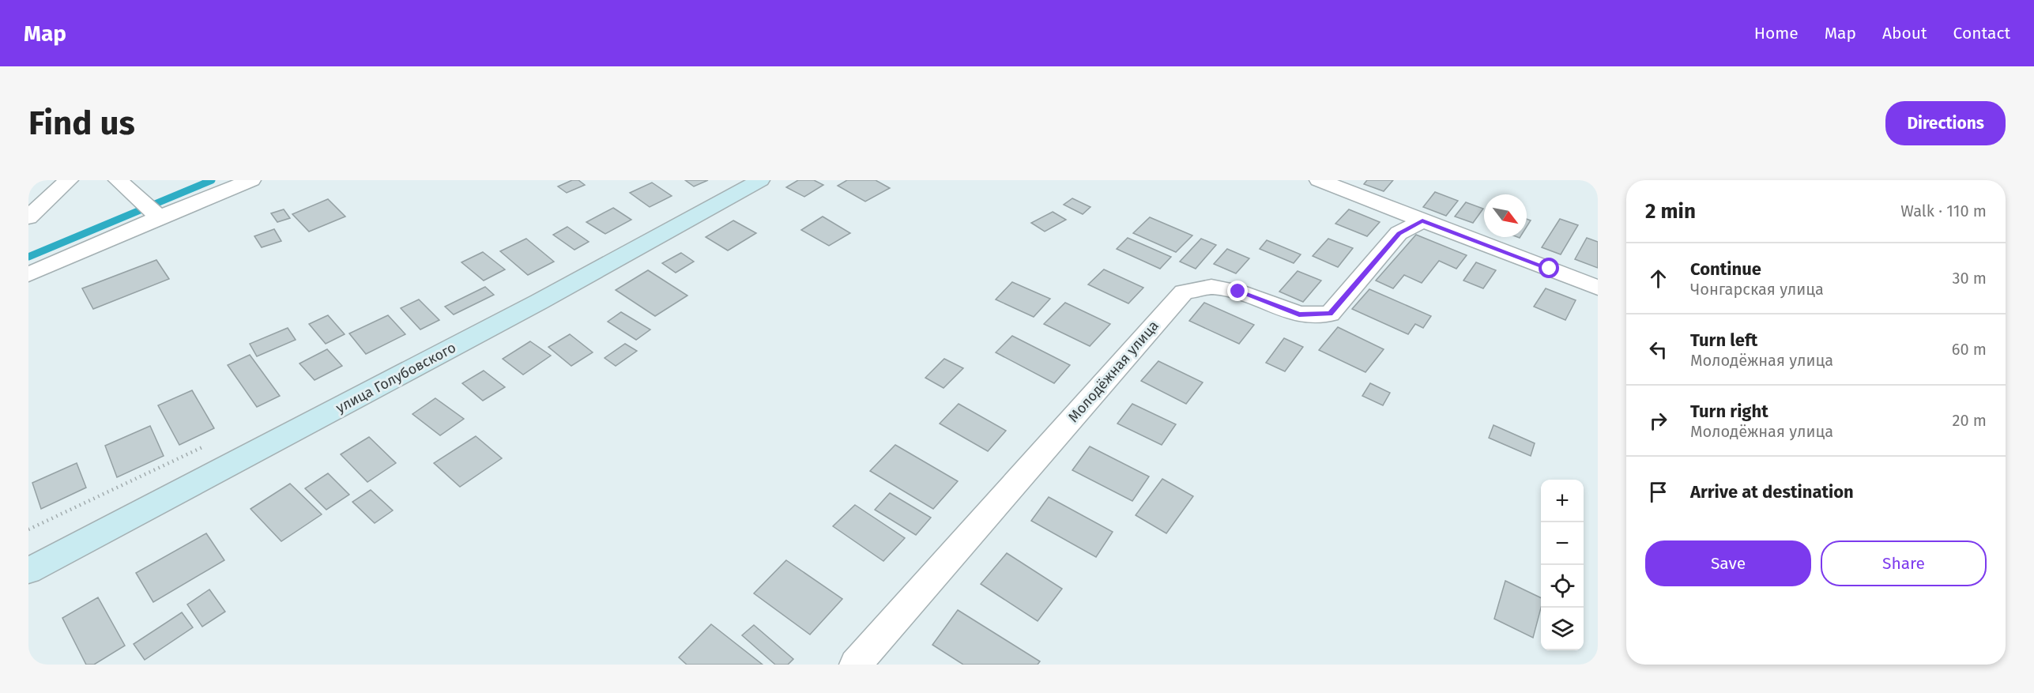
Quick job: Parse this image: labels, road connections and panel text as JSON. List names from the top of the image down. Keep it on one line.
{"streets":{"street":["Молодёжная улица","улица Голубовского"]},"north":"bottom right","page":{"header":"Map","nav":["Home","Map","About","Contact"],"buttons":["Directions",["Save","Share"]],"title":"Find us","heading":["2 min","Walk · 110 m"],"list":[["Continue","Чонгарская улица","30 m"],["Turn left","Молодёжная улица","60 m"],["Turn right","Молодёжная улица","20 m"],"Arrive at destination"],"map_buttons":["+","−"]}}
